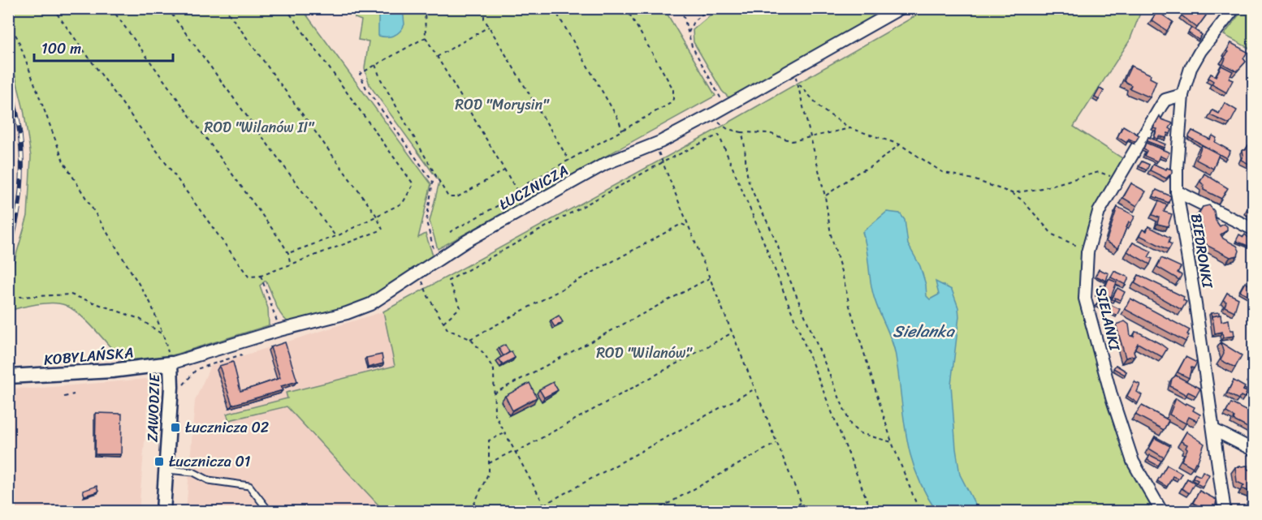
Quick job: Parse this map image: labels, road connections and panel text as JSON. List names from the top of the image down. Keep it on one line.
{"streets":{"street":["ŁUCZNICZA","BIEDRONKI","SIELANKI","KOBYLAŃSKA","ZAWODZIE"]},"crossings":[["ŁUCZNICZA","KOBYLAŃSKA"],["ŁUCZNICZA","ZAWODZIE"],["BIEDRONKI","SIELANKI"],["KOBYLAŃSKA","ZAWODZIE"]],"water":["Sielanka"],"parks":["ROD \"Morysin\"","ROD \"Wilanów II\"","ROD \"Wilanów\""],"places":{"transit":["Łucznicza 02","Łucznicza 01"]},"scale_bar":"100 m"}
